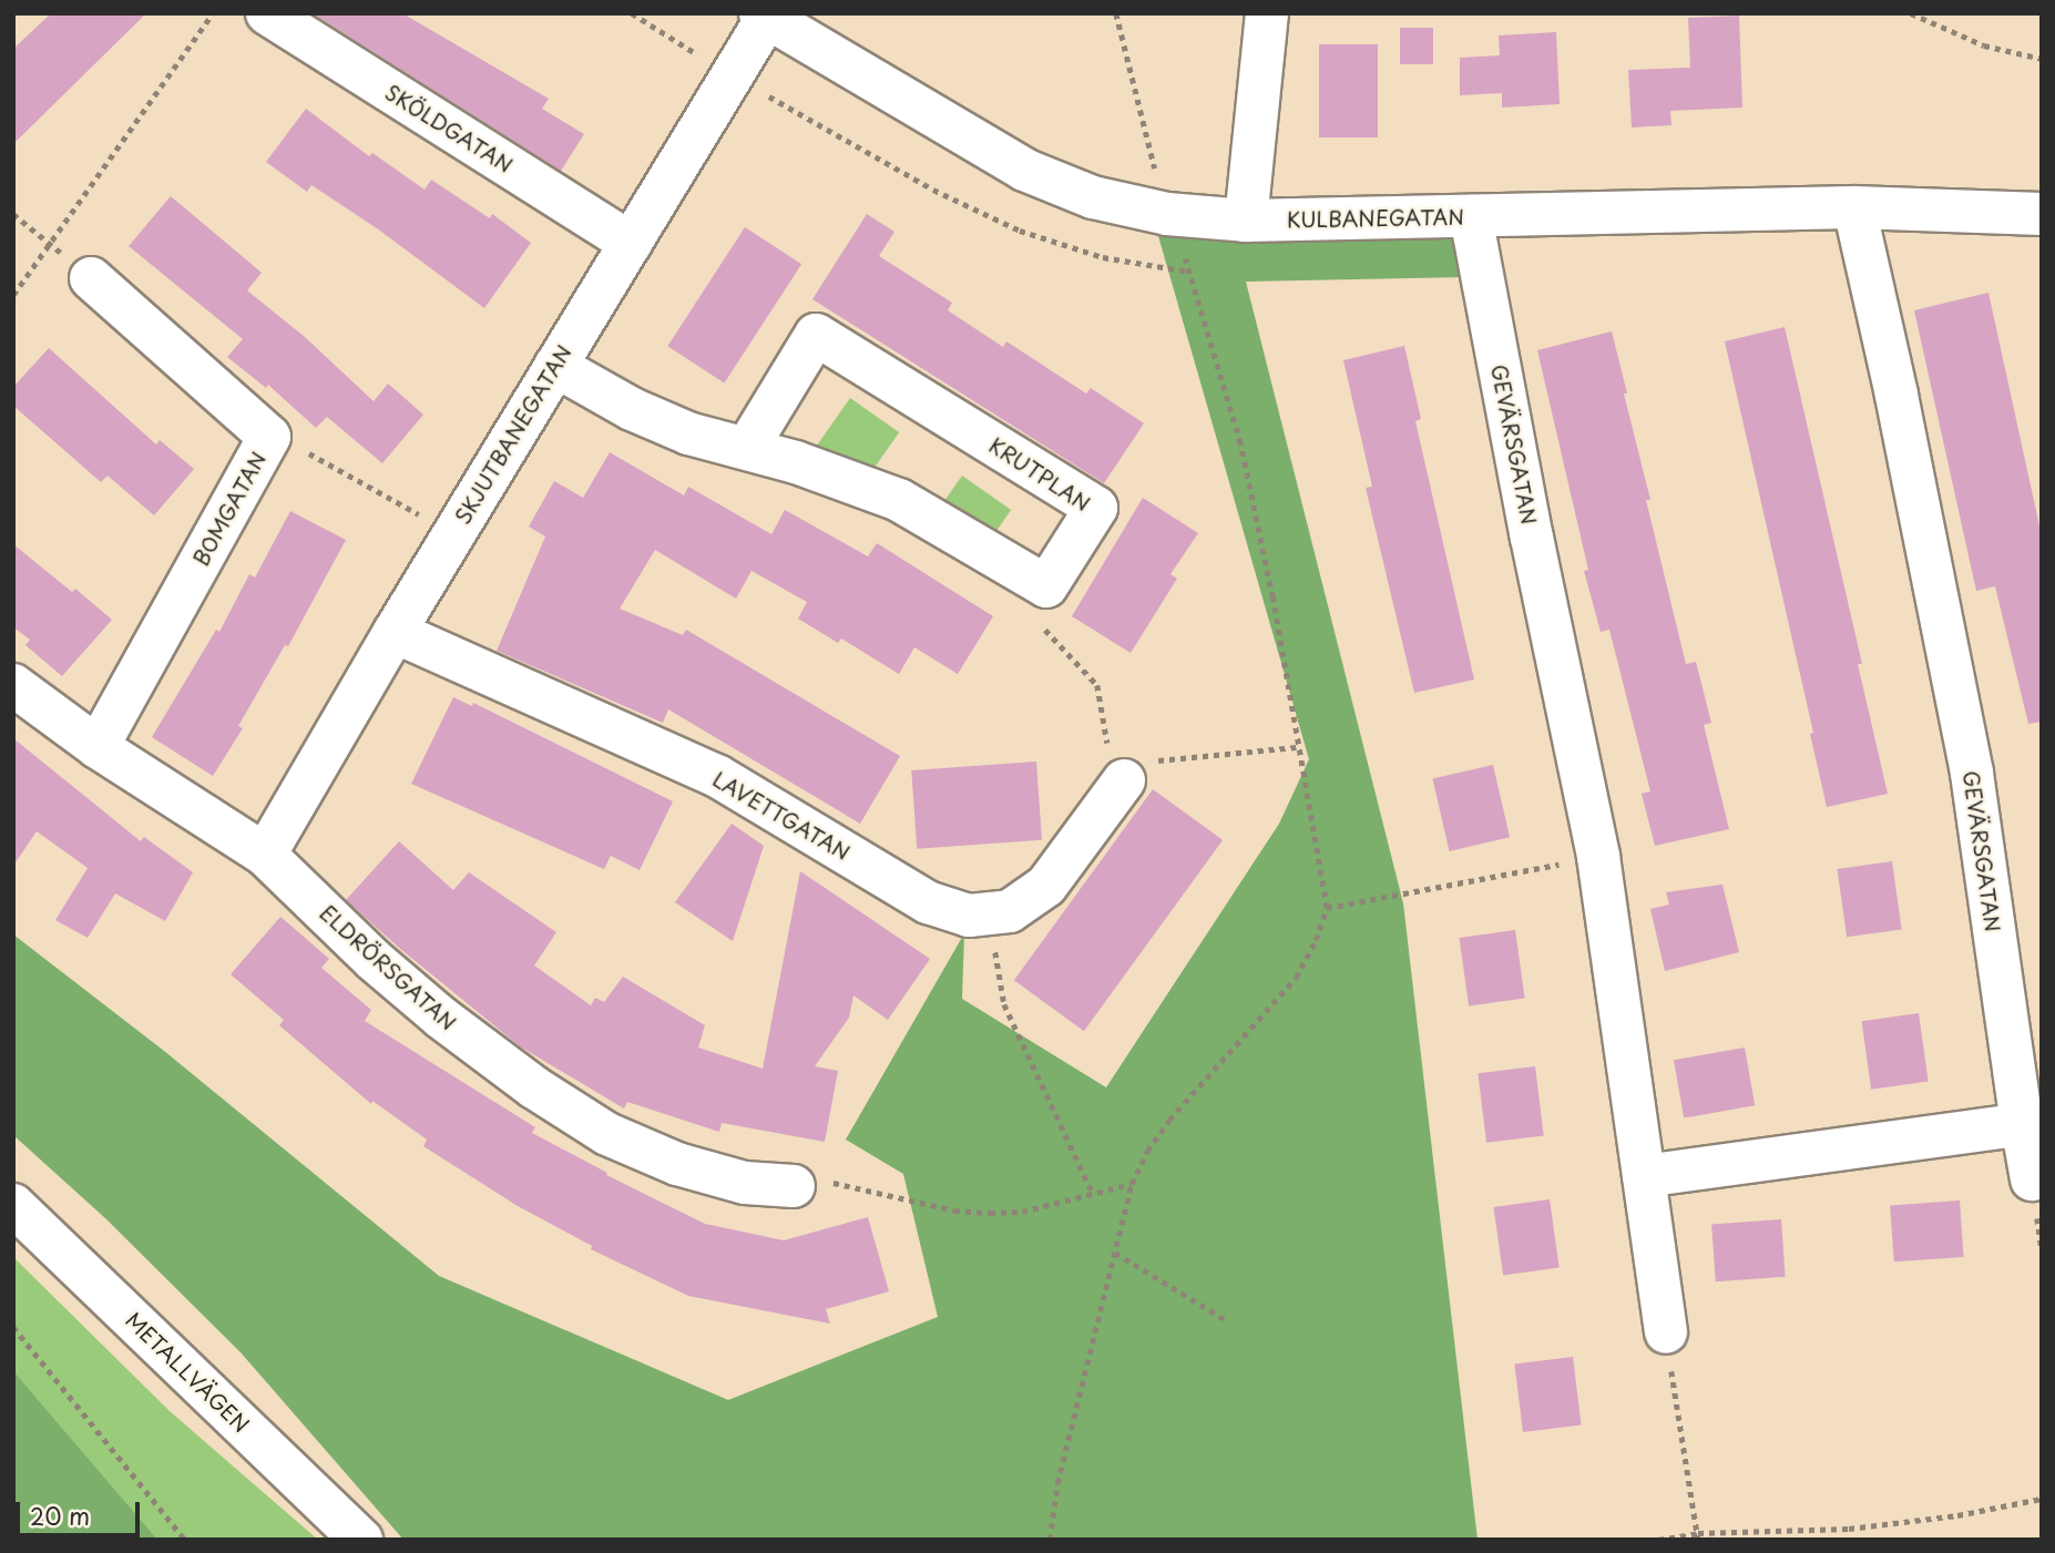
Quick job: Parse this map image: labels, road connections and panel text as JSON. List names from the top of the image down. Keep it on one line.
{"streets":{"street":["SKÖLDGATAN","KULBANEGATAN","SKJUTBANEGATAN","GEVÄRSGATAN","KRUTPLAN","BOMGATAN","LAVETTGATAN","ELDRÖRSGATAN","METALLVÄGEN"]},"crossings":[["SKÖLDGATAN","SKJUTBANEGATAN"],["KULBANEGATAN","SKJUTBANEGATAN"],["KULBANEGATAN","GEVÄRSGATAN"],["SKJUTBANEGATAN","LAVETTGATAN"],["SKJUTBANEGATAN","ELDRÖRSGATAN"],["BOMGATAN","ELDRÖRSGATAN"]],"scale_bar":"20 m"}
